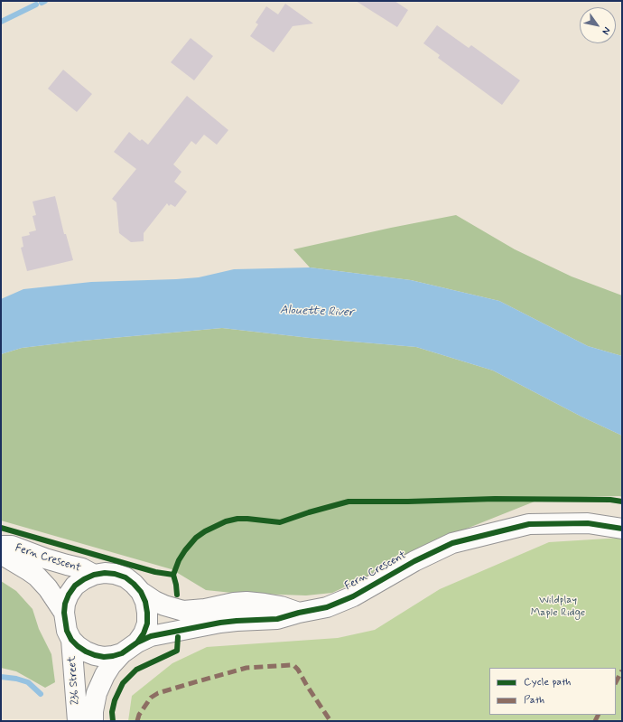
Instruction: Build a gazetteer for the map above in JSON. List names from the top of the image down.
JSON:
{
  "streets": {
    "street": ["Fern Crescent", "236 Street"]
  },
  "crossings": [
    ["Fern Crescent", "236 Street"]
  ],
  "water": ["Alouette River"],
  "parks": ["Wildplay Maple Ridge"],
  "legend": ["Cycle path", "Path"],
  "north": "bottom right"
}
